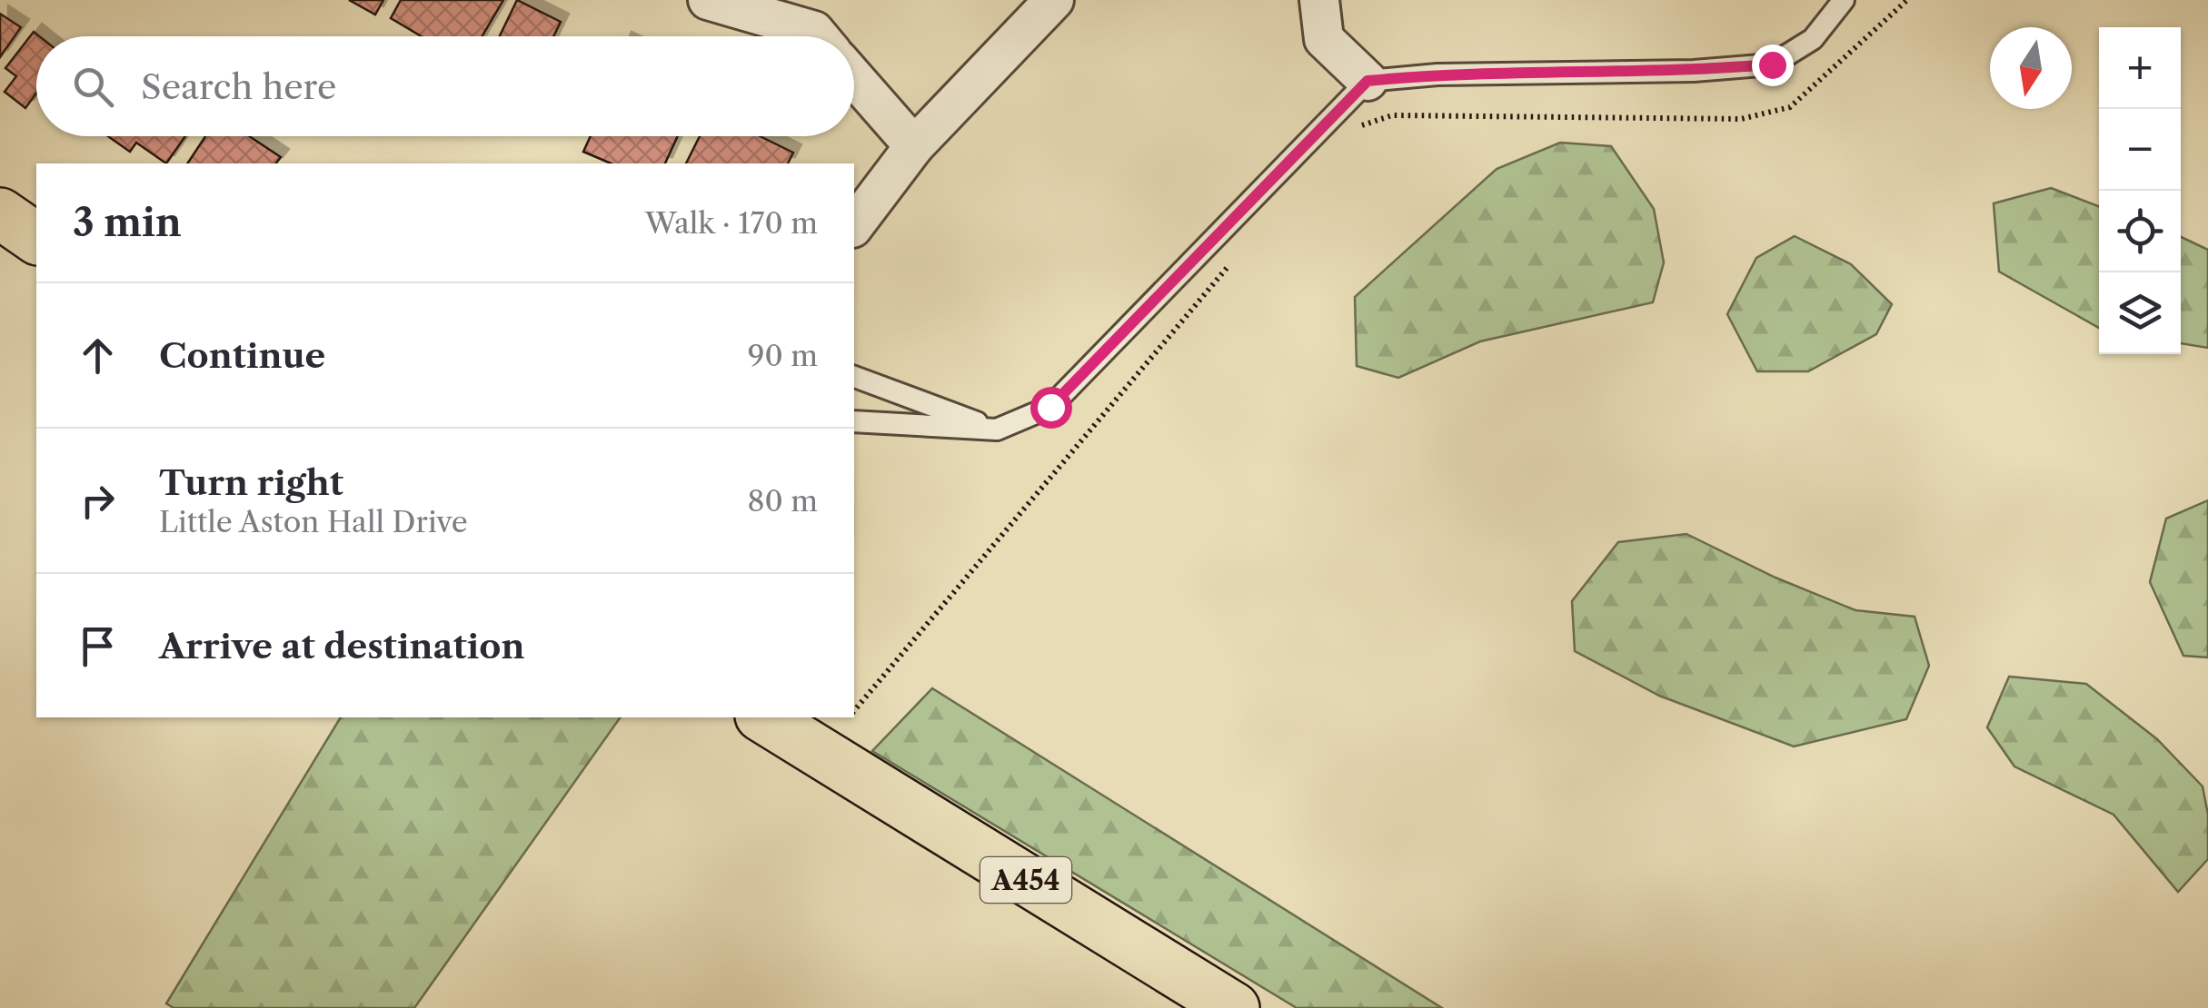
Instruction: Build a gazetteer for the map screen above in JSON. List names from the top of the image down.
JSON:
{
  "streets": {
    "main road": ["A454"]
  },
  "north": "bottom",
  "page": {
    "map_buttons": ["+", "−"],
    "search": "Search here",
    "heading": ["3 min", "Walk · 170 m"],
    "list": [
      ["Continue", "90 m"],
      ["Turn right", "Little Aston Hall Drive", "80 m"],
      "Arrive at destination"
    ]
  }
}
